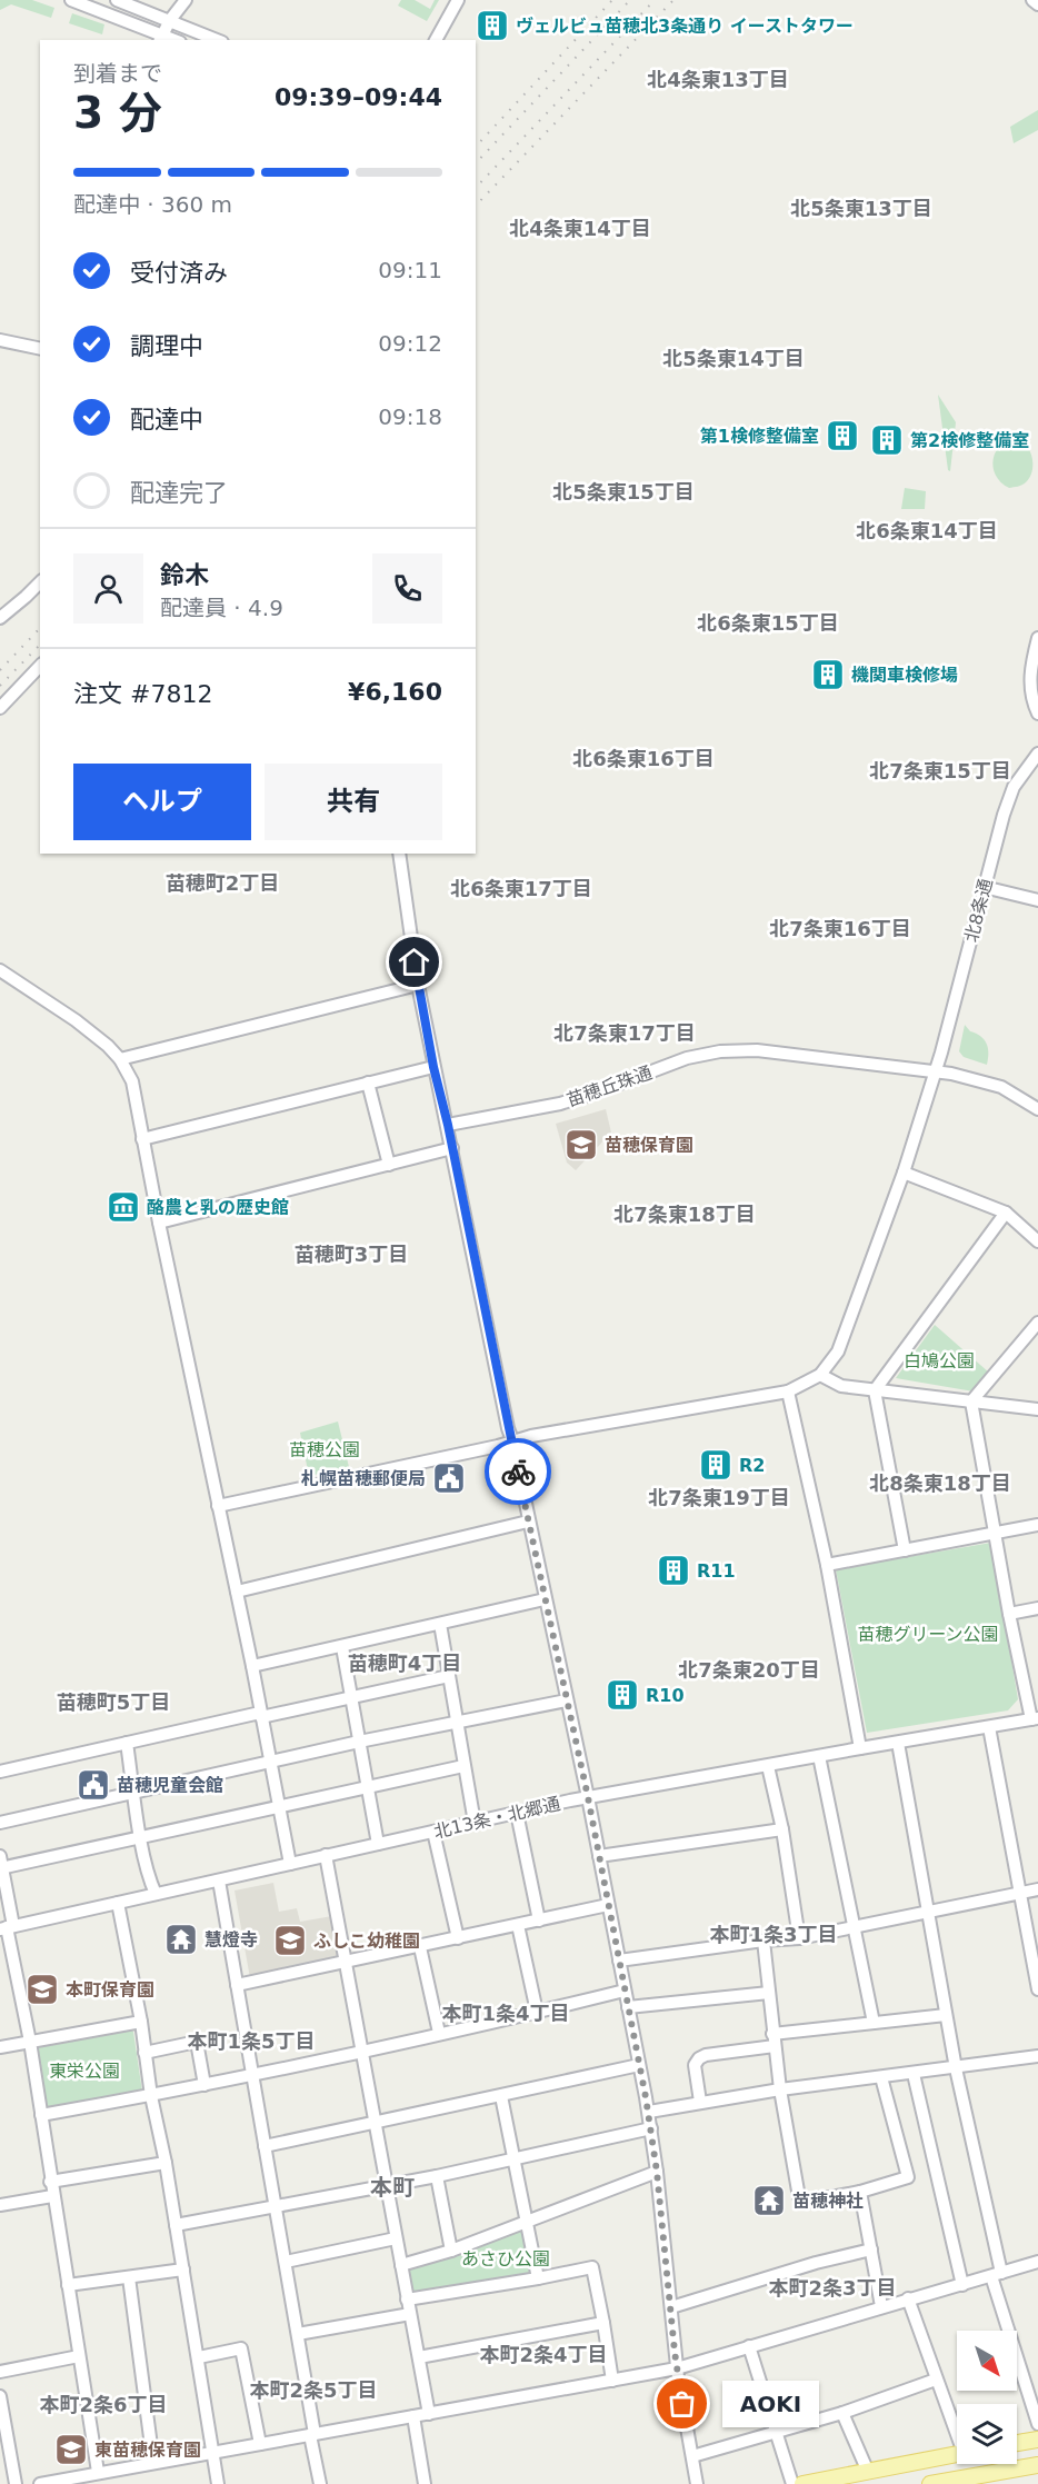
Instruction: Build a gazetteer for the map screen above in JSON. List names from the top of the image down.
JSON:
{
  "streets": {
    "street": ["北8条通", "苗穂丘珠通", "北13条・北郷通"]
  },
  "crossings": [
    ["北8条通", "苗穂丘珠通"]
  ],
  "districts": [
    "北4条東13丁目",
    "北5条東13丁目",
    "北4条東14丁目",
    "北5条東14丁目",
    "北5条東15丁目",
    "北6条東14丁目",
    "北6条東15丁目",
    "北6条東16丁目",
    "北7条東15丁目",
    "苗穂町2丁目",
    "北6条東17丁目",
    "北7条東16丁目",
    "北7条東17丁目",
    "北7条東18丁目",
    "苗穂町3丁目",
    "北8条東18丁目",
    "北7条東19丁目",
    "苗穂町4丁目",
    "北7条東20丁目",
    "苗穂町5丁目",
    "本町1条3丁目",
    "本町1条4丁目",
    "本町1条5丁目",
    "本町",
    "本町2条3丁目",
    "本町2条4丁目",
    "本町2条5丁目",
    "本町2条6丁目"
  ],
  "parks": [
    "白鳩公園",
    "苗穂公園",
    "苗穂グリーン公園",
    "東栄公園",
    "あさひ公園"
  ],
  "places": {
    "building": [
      "ヴェルビュ苗穂北3条通り イーストタワー",
      "第1検修整備室",
      "第2検修整備室",
      "機関車検修場",
      "R2",
      "R11",
      "R10"
    ],
    "school or university": [
      "苗穂保育園",
      "ふしこ幼稚園",
      "本町保育園",
      "東苗穂保育園"
    ],
    "museum": ["酪農と乳の歴史館"],
    "public building": ["札幌苗穂郵便局", "苗穂児童会館"],
    "temple": ["慧燈寺", "苗穂神社"],
    "other": ["AOKI"]
  },
  "north": "bottom right",
  "page": {
    "heading": ["3 分", "到着まで", "09:39–09:44"],
    "panel": [
      "鈴木",
      "配達員 · 4.9",
      "注文 #7812",
      "¥6,160"
    ],
    "bar": "配達中 · 360 m",
    "list": [
      ["受付済み", "09:11"],
      ["調理中", "09:12"],
      ["配達中", "09:18"],
      "配達完了"
    ],
    "buttons": ["ヘルプ", "共有"],
    "bubble": "AOKI"
  }
}
